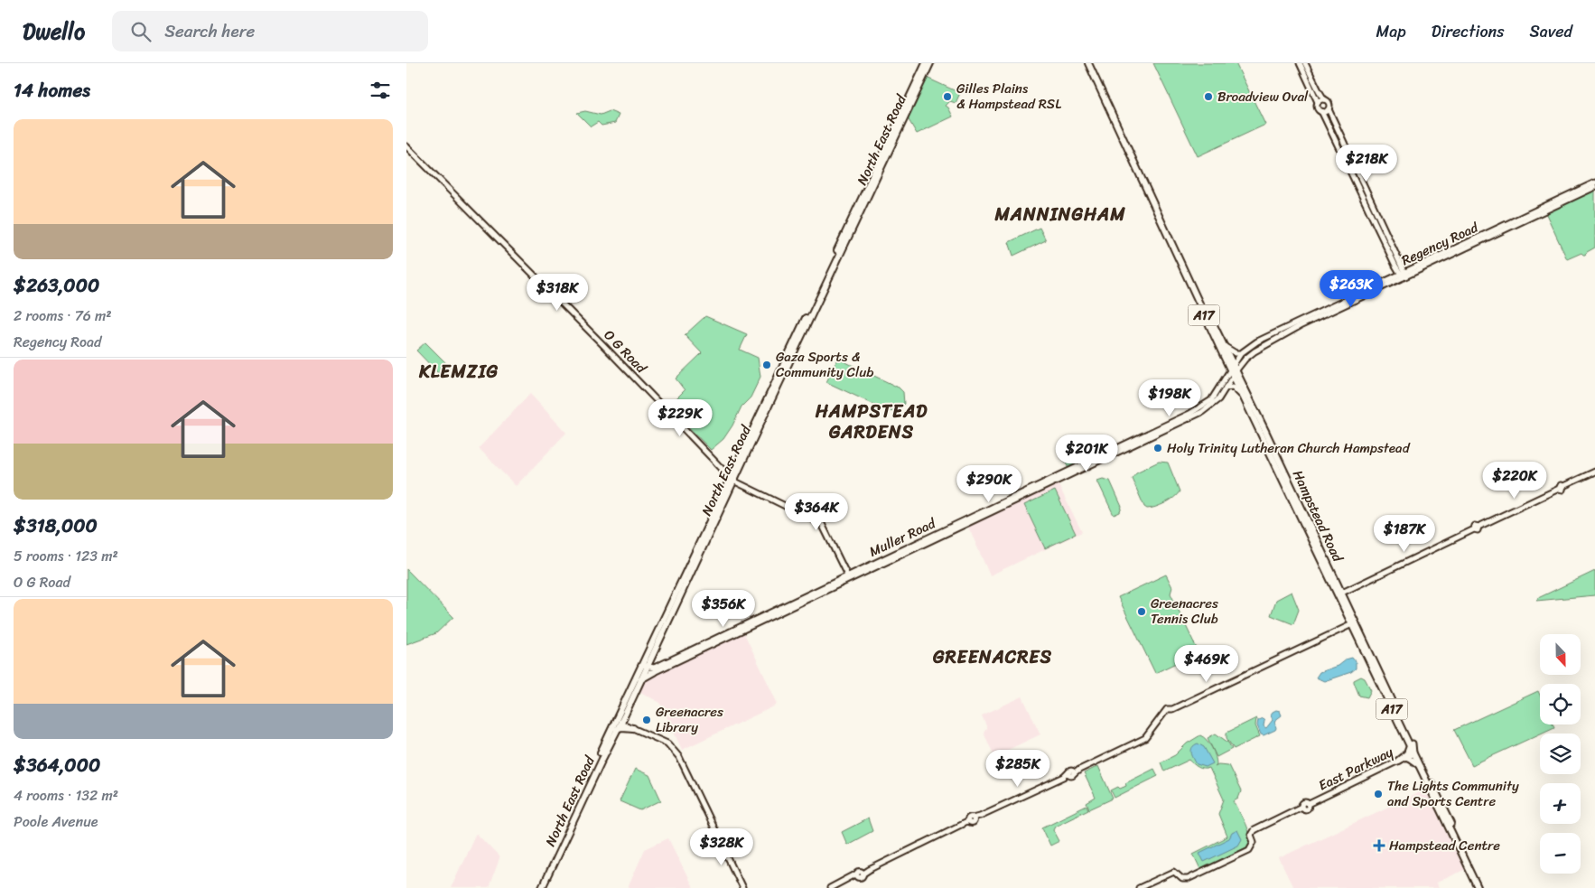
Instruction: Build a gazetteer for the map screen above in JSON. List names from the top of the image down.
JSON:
{
  "streets": {
    "highway": ["North East Road", "A17", "Hampstead Road"],
    "main road": [
      "Regency Road",
      "O G Road",
      "Muller Road",
      "East Parkway"
    ]
  },
  "crossings": [
    ["North East Road", "O G Road"],
    ["North East Road", "Muller Road"],
    ["Regency Road", "Hampstead Road"],
    ["Regency Road", "Muller Road"],
    ["Hampstead Road", "Muller Road"],
    ["Hampstead Road", "East Parkway"]
  ],
  "districts": [
    "MANNINGHAM",
    "KLEMZIG",
    "HAMPSTEAD GARDENS",
    "GREENACRES"
  ],
  "places": {
    "other": [
      "Gilles Plains & Hampstead RSL",
      "Broadview Oval",
      "Gaza Sports & Community Club",
      "Holy Trinity Lutheran Church Hampstead",
      "Greenacres Tennis Club",
      "Greenacres Library",
      "The Lights Community and Sports Centre"
    ],
    "health": ["Hampstead Centre"]
  },
  "north": "bottom",
  "page": {
    "header": "Dwello",
    "search": "Search here",
    "nav": ["Map", "Directions", "Saved"],
    "heading": "14 homes",
    "list": [
      {
        "name": "$263,000",
        "note": "2 rooms · 76 m² · Regency Road"
      },
      {
        "name": "$318,000",
        "note": "5 rooms · 123 m² · O G Road"
      },
      {
        "name": "$364,000",
        "note": "4 rooms · 132 m² · Poole Avenue"
      }
    ],
    "price": [
      "$218K",
      "$263K",
      "$318K",
      "$198K",
      "$229K",
      "$201K",
      "$220K",
      "$290K",
      "$364K",
      "$187K",
      "$356K",
      "$469K",
      "$285K",
      "$328K"
    ],
    "map_buttons": ["+", "−"]
  }
}
